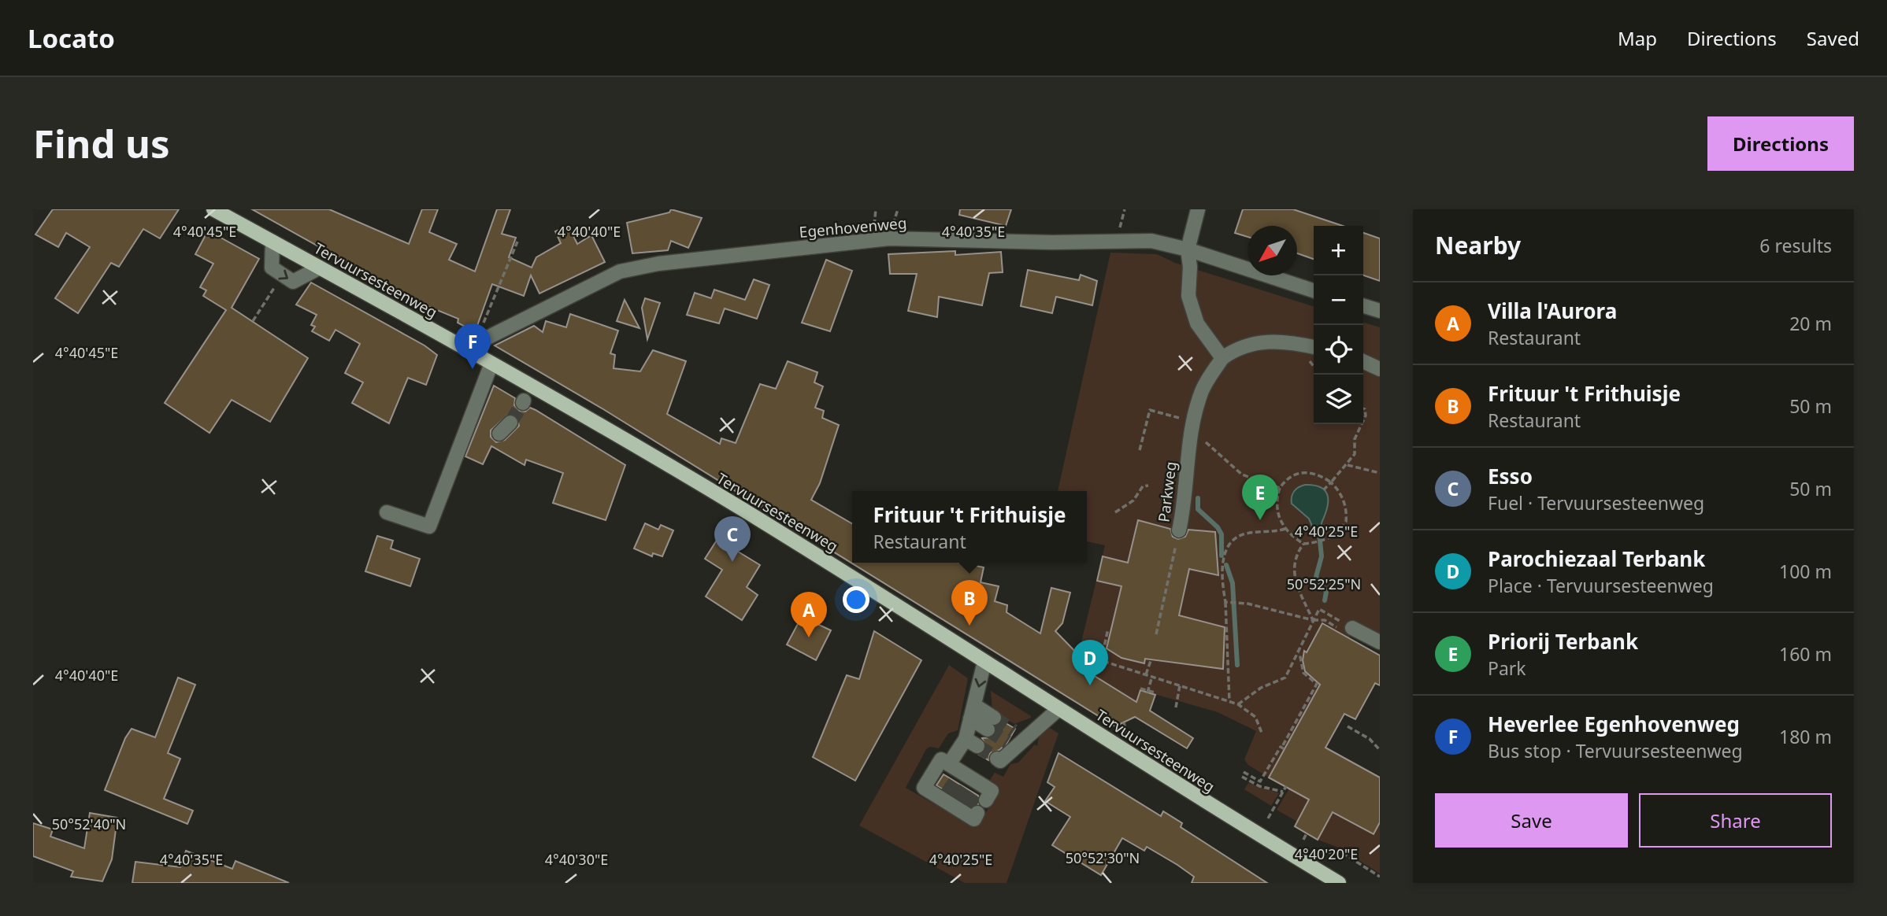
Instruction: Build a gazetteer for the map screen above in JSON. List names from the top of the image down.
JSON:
{
  "streets": {
    "main road": ["Tervuursesteenweg"],
    "street": ["Egenhovenweg", "Parkweg"]
  },
  "crossings": [
    ["Egenhovenweg", "Tervuursesteenweg"]
  ],
  "north": "bottom left",
  "page": {
    "header": "Locato",
    "nav": ["Map", "Directions", "Saved"],
    "buttons": [
      "Directions",
      ["Save", "Share"]
    ],
    "title": "Find us",
    "heading": ["Nearby", "6 results"],
    "map_buttons": ["+", "−"],
    "list": [
      {
        "mark": "A",
        "name": "Villa l'Aurora",
        "note": "Restaurant",
        "value": "20 m"
      },
      {
        "mark": "B",
        "name": "Frituur 't Frithuisje",
        "note": "Restaurant",
        "value": "50 m"
      },
      {
        "mark": "C",
        "name": "Esso",
        "note": "Fuel · Tervuursesteenweg",
        "value": "50 m"
      },
      {
        "mark": "D",
        "name": "Parochiezaal Terbank",
        "note": "Place · Tervuursesteenweg",
        "value": "100 m"
      },
      {
        "mark": "E",
        "name": "Priorij Terbank",
        "note": "Park",
        "value": "160 m"
      },
      {
        "mark": "F",
        "name": "Heverlee Egenhovenweg",
        "note": "Bus stop · Tervuursesteenweg",
        "value": "180 m"
      }
    ],
    "pins": [
      "F",
      "E",
      "C",
      "B",
      "A",
      "D"
    ],
    "popup": ["Frituur 't Frithuisje", "Restaurant"]
  },
  "coordinates": [
    "4°40'45\"E",
    "4°40'40\"E",
    "4°40'35\"E",
    "4°40'25\"E",
    "50°52'25\"N",
    "50°52'40\"N",
    "4°40'20\"E",
    "50°52'30\"N",
    "4°40'30\"E"
  ]
}
